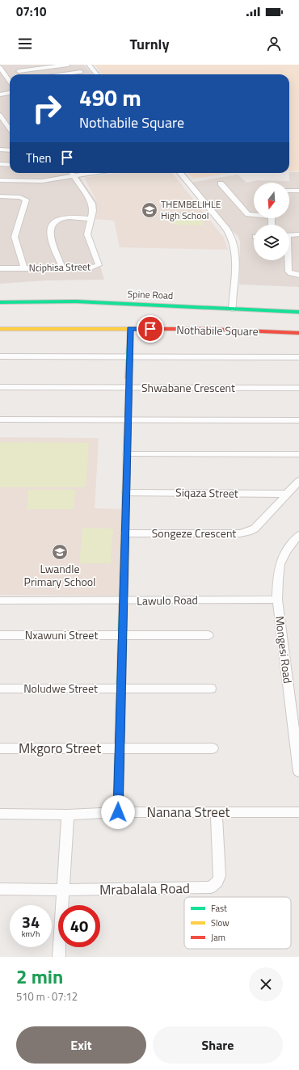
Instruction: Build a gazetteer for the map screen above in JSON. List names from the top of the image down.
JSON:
{
  "streets": {
    "street": [
      "Nciphisa Street",
      "Spine Road",
      "Nothabile Square",
      "Shwabane Crescent",
      "Siqaza Street",
      "Songeze Crescent",
      "Lawulo Road",
      "Nxawuni Street",
      "Mongesi Road",
      "Noludwe Street",
      "Mkgoro Street",
      "Nanana Street",
      "Mrabalala Road"
    ]
  },
  "crossings": [
    ["Siqaza Street", "Songeze Crescent"],
    ["Lawulo Road", "Mongesi Road"],
    ["Nanana Street", "Mrabalala Road"]
  ],
  "places": {
    "school or university": ["THEMBELIHLE High School", "Lwandle Primary School"]
  },
  "legend": ["Fast", "Slow", "Jam"],
  "north": "bottom",
  "page": {
    "status": "07:10",
    "header": "Turnly",
    "turn": ["490 m", "Nothabile Square"],
    "then": "Then",
    "speed": "34 km/h",
    "limit": "40",
    "heading": ["2 min", "510 m · 07:12"],
    "buttons": ["Exit", "Share"]
  }
}
